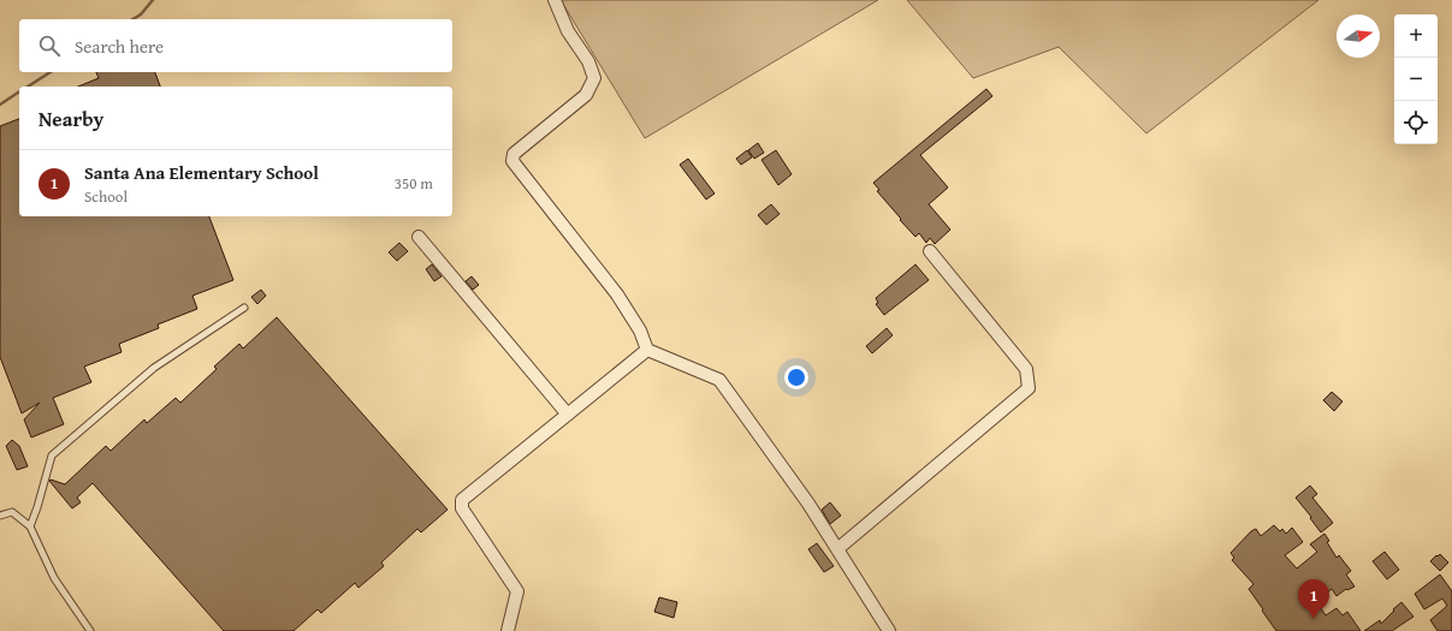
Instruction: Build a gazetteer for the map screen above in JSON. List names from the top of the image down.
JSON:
{
  "north": "right",
  "page": {
    "map_buttons": ["+", "−"],
    "search": "Search here",
    "heading": "Nearby",
    "list": [
      {
        "mark": "1",
        "name": "Santa Ana Elementary School",
        "note": "School",
        "value": "350 m"
      }
    ],
    "pins": "1"
  }
}
